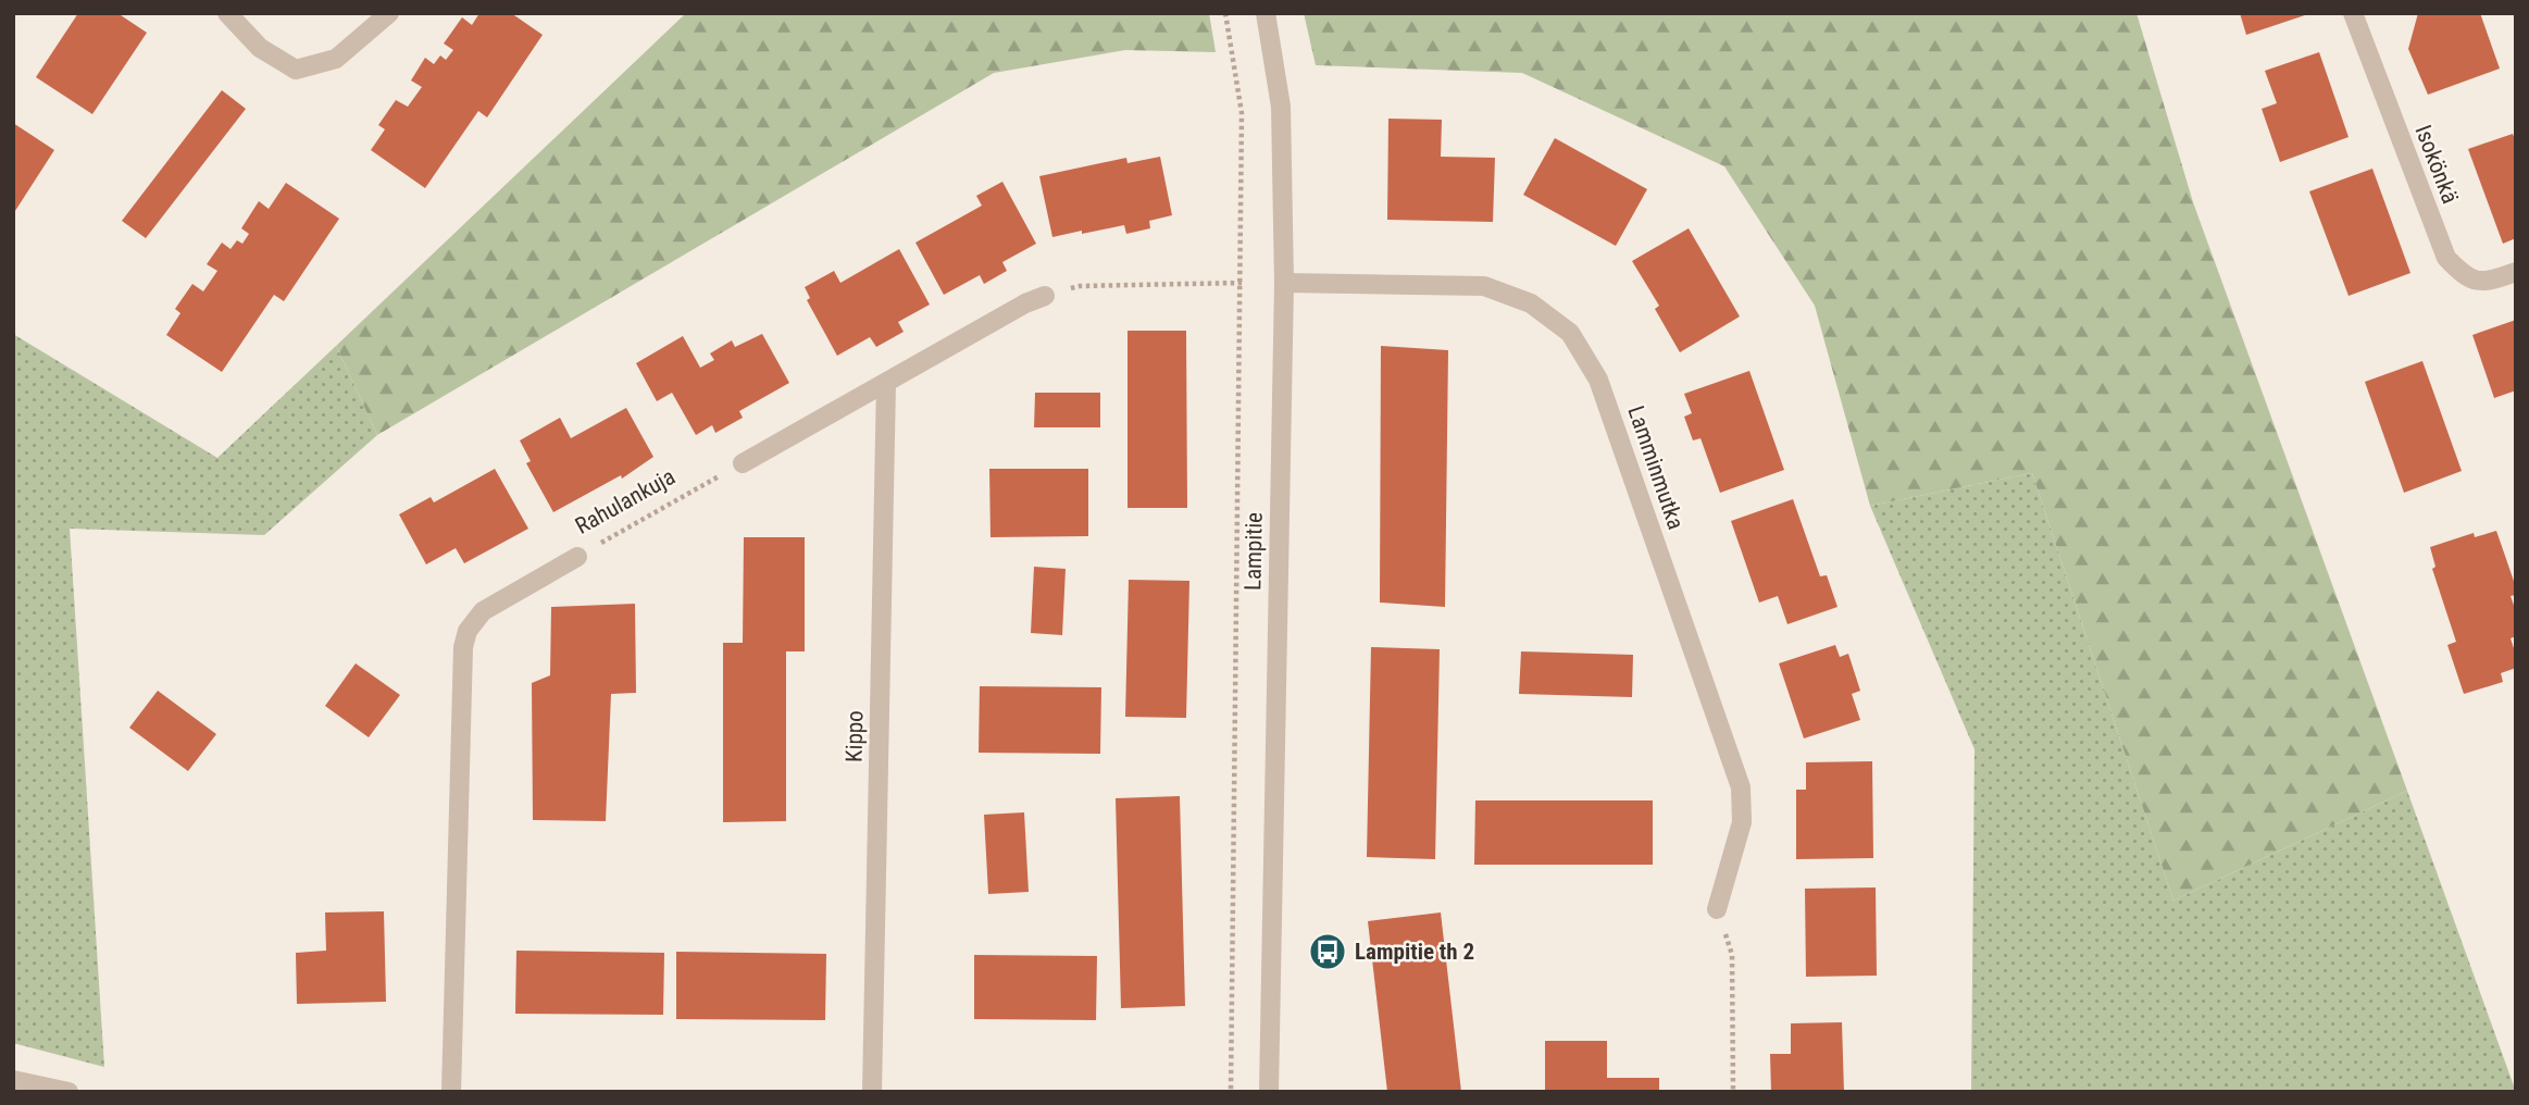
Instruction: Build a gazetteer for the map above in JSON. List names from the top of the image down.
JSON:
{
  "streets": {
    "street": [
      "Isokönkä",
      "Lamminmutka",
      "Rahulankuja",
      "Lampitie",
      "Kippo"
    ]
  },
  "crossings": [
    ["Lamminmutka", "Lampitie"]
  ],
  "places": {
    "bus stop": ["Lampitie th 2"]
  }
}
